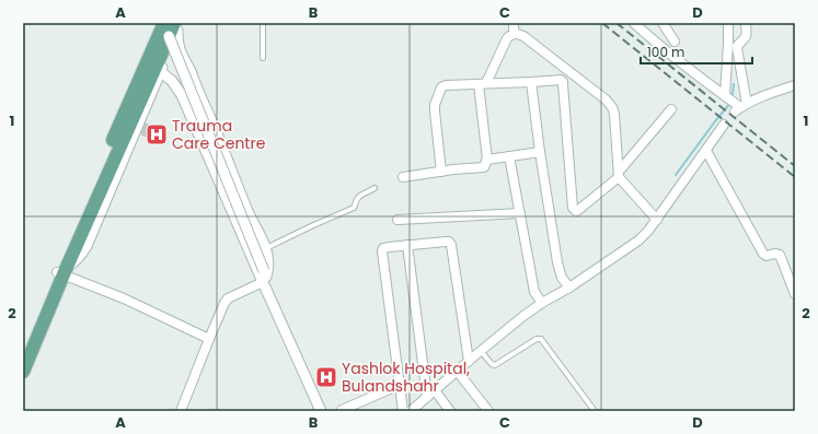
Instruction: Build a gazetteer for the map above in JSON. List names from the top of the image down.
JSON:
{
  "places": {
    "hospital": ["Trauma Care Centre", "Yashlok Hospital, Bulandshahr"]
  },
  "scale_bar": "100 m",
  "grid": {
    "columns": [
      "A",
      "B",
      "C",
      "D"
    ],
    "rows": ["1", "2"]
  }
}
